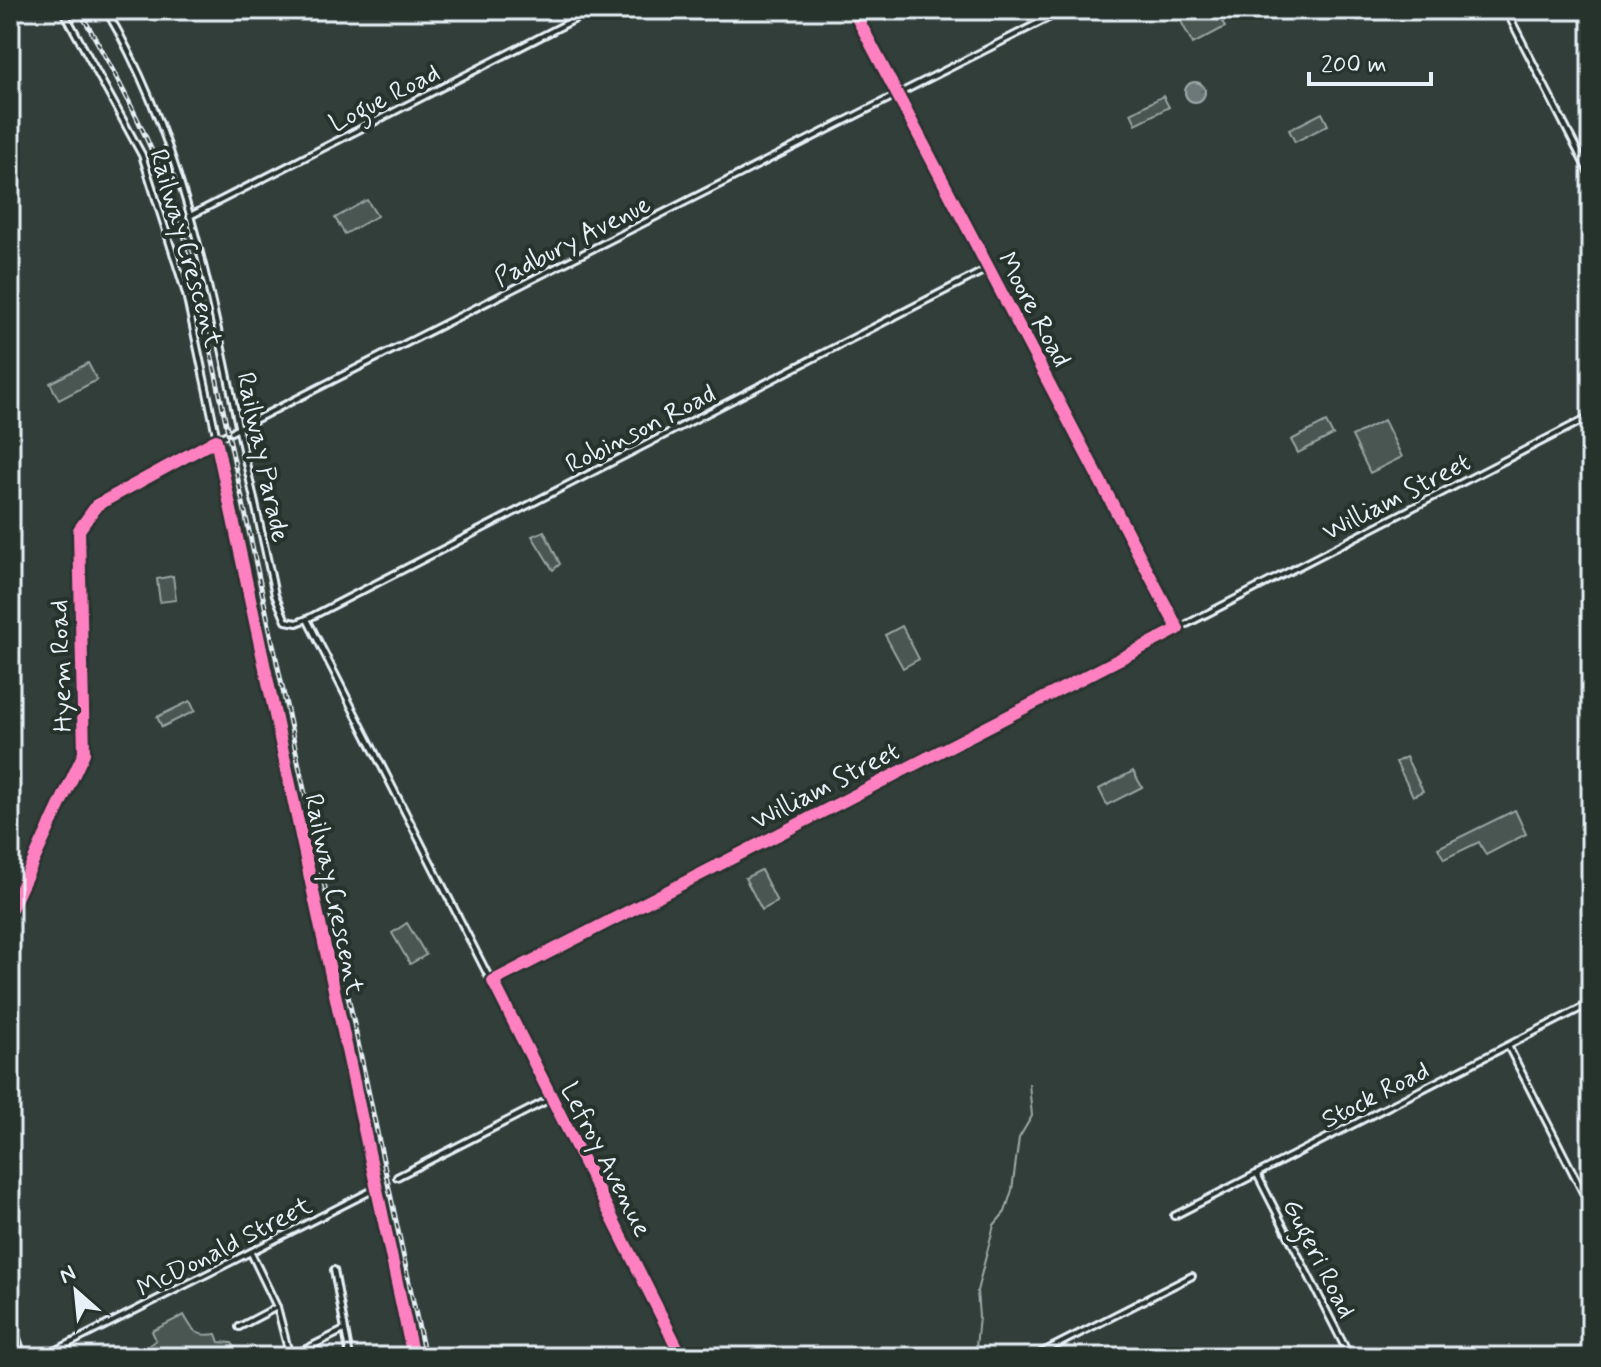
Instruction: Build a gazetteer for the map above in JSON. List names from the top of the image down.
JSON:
{
  "streets": {
    "street": [
      "Logue Road",
      "Padbury Avenue",
      "Railway Crescent",
      "Moore Road",
      "Robinson Road",
      "Railway Parade",
      "William Street",
      "Hyem Road",
      "Stock Road",
      "Lefroy Avenue",
      "McDonald Street",
      "Gugeri Road"
    ]
  },
  "crossings": [
    ["Logue Road", "Railway Parade"],
    ["Padbury Avenue", "Railway Crescent"],
    ["Padbury Avenue", "Moore Road"],
    ["Padbury Avenue", "Railway Parade"],
    ["Padbury Avenue", "Hyem Road"],
    ["Railway Crescent", "McDonald Street"],
    ["Moore Road", "Robinson Road"],
    ["Moore Road", "William Street"],
    ["Robinson Road", "Railway Parade"],
    ["Robinson Road", "Lefroy Avenue"],
    ["Railway Parade", "Lefroy Avenue"],
    ["William Street", "Lefroy Avenue"],
    ["Stock Road", "Gugeri Road"]
  ],
  "scale_bar": "200 m",
  "north": "top left"
}
